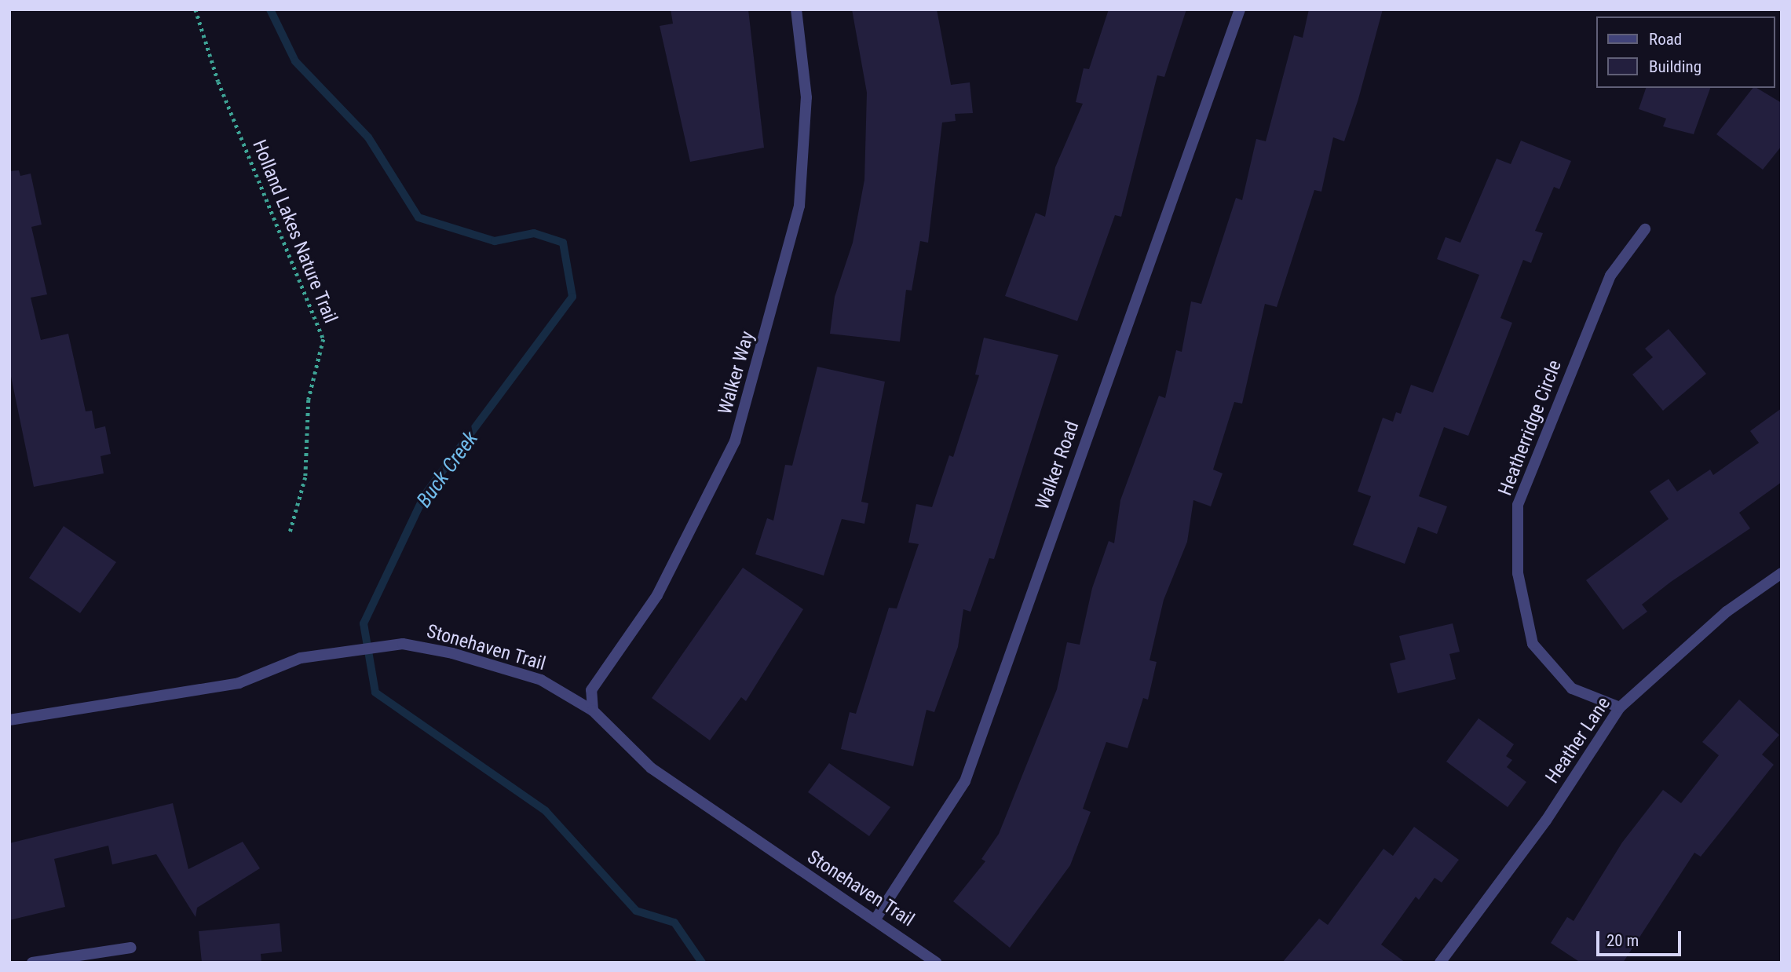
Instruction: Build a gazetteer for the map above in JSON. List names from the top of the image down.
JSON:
{
  "streets": {
    "street": [
      "Walker Way",
      "Heatherridge Circle",
      "Walker Road",
      "Stonehaven Trail",
      "Heather Lane"
    ],
    "path": ["Holland Lakes Nature Trail"]
  },
  "crossings": [
    ["Walker Way", "Stonehaven Trail"],
    ["Heatherridge Circle", "Heather Lane"],
    ["Walker Road", "Stonehaven Trail"]
  ],
  "water": ["Buck Creek"],
  "legend": ["Road", "Building"],
  "scale_bar": "20 m"
}
